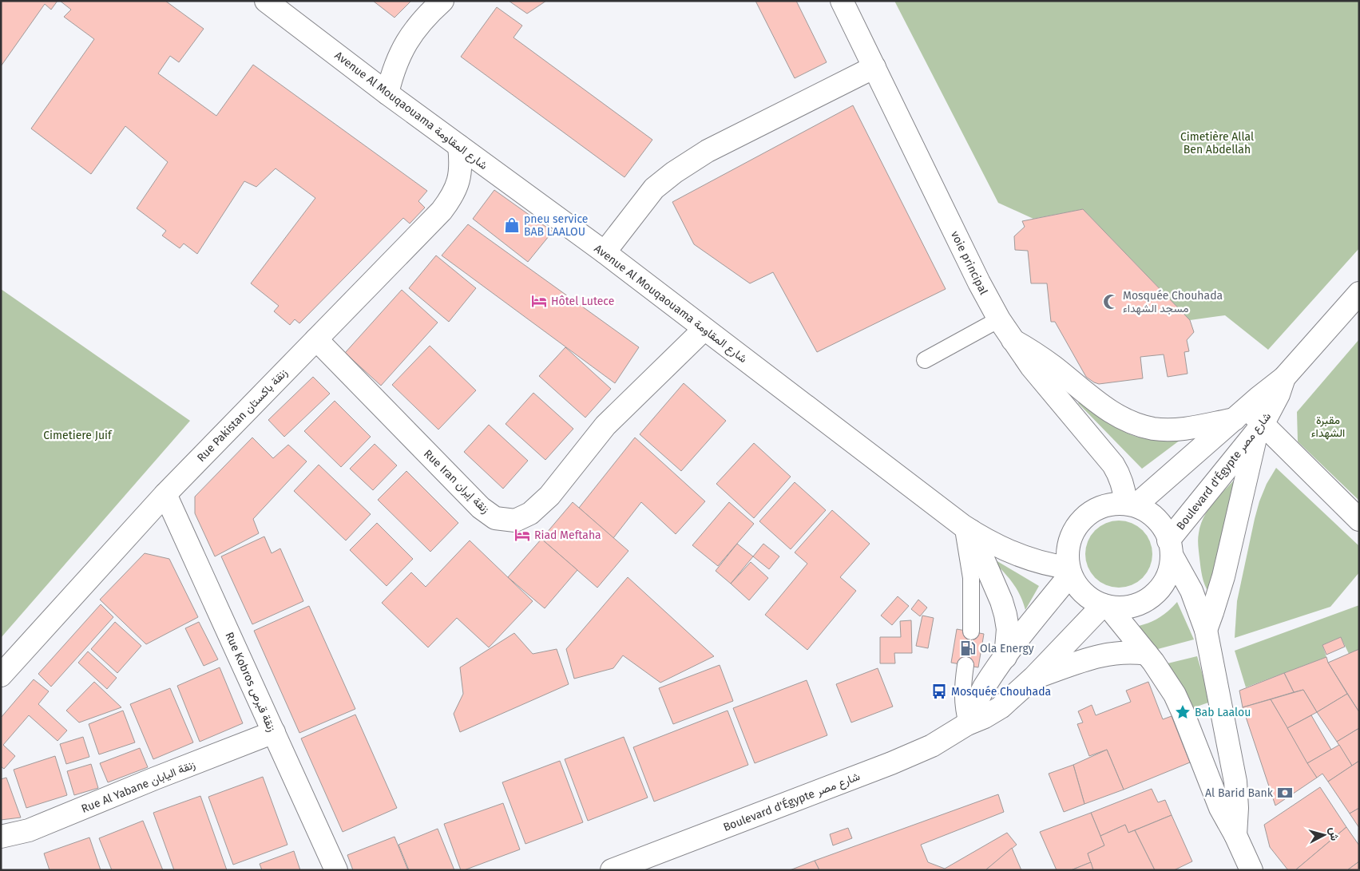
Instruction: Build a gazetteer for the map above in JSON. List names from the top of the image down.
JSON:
{
  "streets": {
    "street": [
      "Avenue Al Mouqaouama شارع المقاومة",
      "voie principal",
      "Rue Pakistan زنقة باكستان",
      "Boulevard d'Égypte شارع مصر",
      "Rue Iran زنقة إيران",
      "Rue Kobros زنقة قبرص",
      "Rue Al Yabane زنقة اليابان"
    ]
  },
  "crossings": [
    ["Avenue Al Mouqaouama شارع المقاومة", "voie principal"],
    ["Avenue Al Mouqaouama شارع المقاومة", "Rue Pakistan زنقة باكستان"],
    ["Avenue Al Mouqaouama شارع المقاومة", "Boulevard d'Égypte شارع مصر"],
    ["Avenue Al Mouqaouama شارع المقاومة", "Rue Iran زنقة إيران"],
    ["voie principal", "Boulevard d'Égypte شارع مصر"],
    ["Rue Pakistan زنقة باكستان", "Rue Iran زنقة إيران"],
    ["Rue Pakistan زنقة باكستان", "Rue Kobros زنقة قبرص"],
    ["Rue Kobros زنقة قبرص", "Rue Al Yabane زنقة اليابان"]
  ],
  "parks": ["Cimetière Allal Ben Abdellah", "مقبرة الشهداء", "Cimetiere Juif"],
  "places": {
    "shop": ["pneu service BAB LAALOU"],
    "hotel": ["Hôtel Lutece", "Riad Meftaha"],
    "mosque": ["Mosquée Chouhada مسجد الشهداء"],
    "fuel station": ["Ola Energy"],
    "bus stop": ["Mosquée Chouhada"],
    "place": ["Bab Laalou"],
    "bank": ["Al Barid Bank"]
  },
  "north": "right"
}
